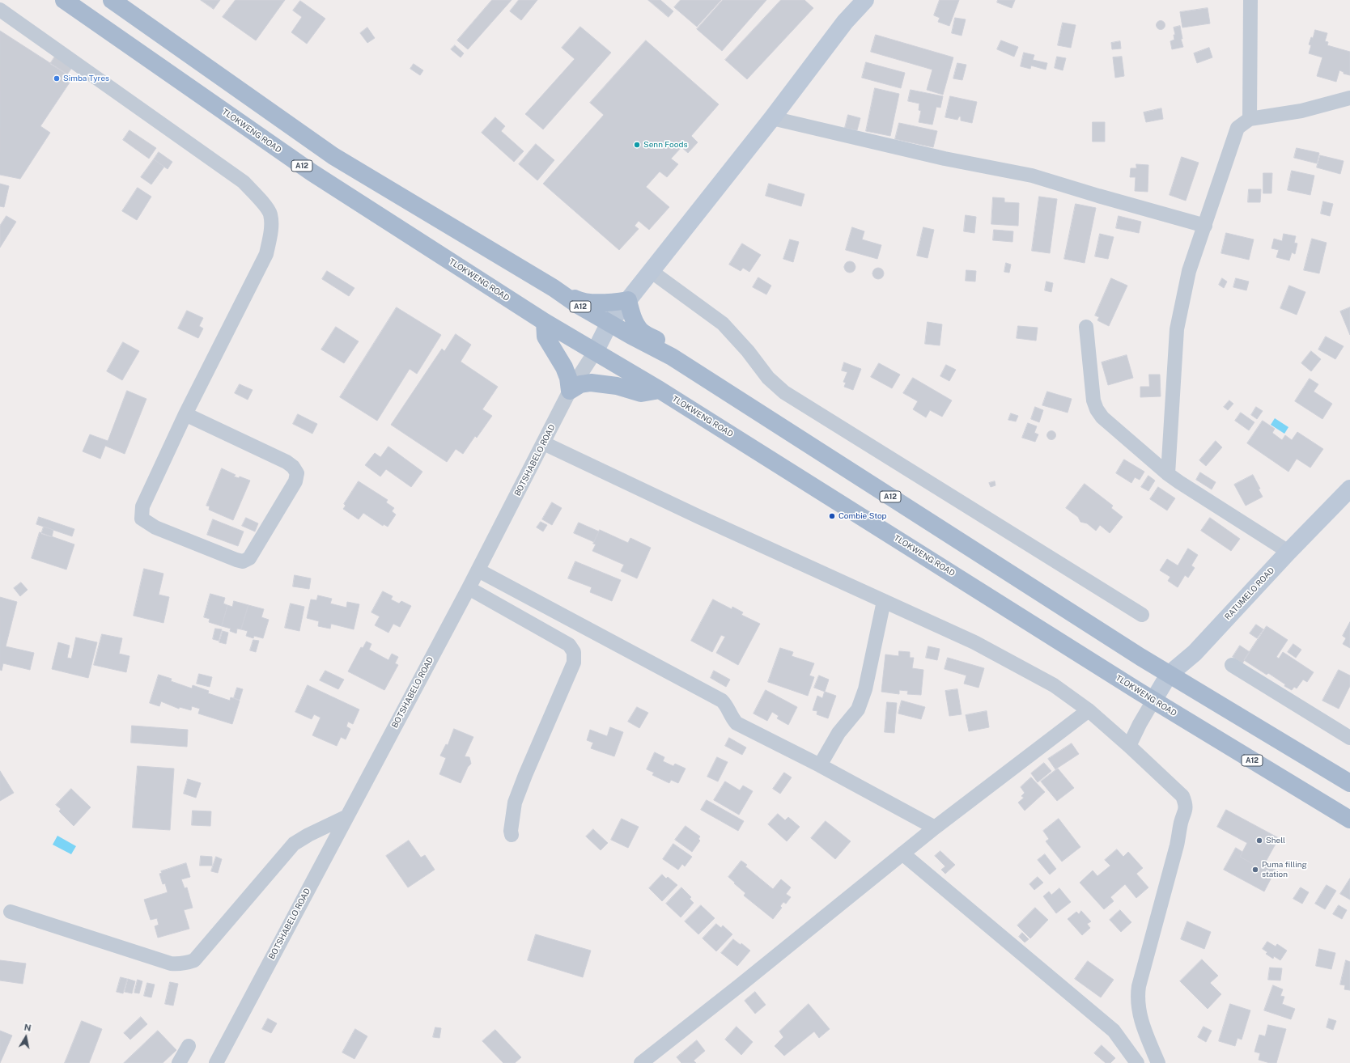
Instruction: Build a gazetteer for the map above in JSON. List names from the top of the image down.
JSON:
{
  "streets": {
    "main road": ["TLOKWENG ROAD", "A12"],
    "street": ["BOTSHABELO ROAD", "RATUMELO ROAD"]
  },
  "crossings": [
    ["TLOKWENG ROAD", "BOTSHABELO ROAD"],
    ["TLOKWENG ROAD", "RATUMELO ROAD"],
    ["A12", "BOTSHABELO ROAD"],
    ["A12", "RATUMELO ROAD"]
  ],
  "places": [
    "Simba Tyres",
    "Senn Foods",
    "Combie Stop",
    "Shell",
    "Puma filling station"
  ],
  "north": "top"
}
